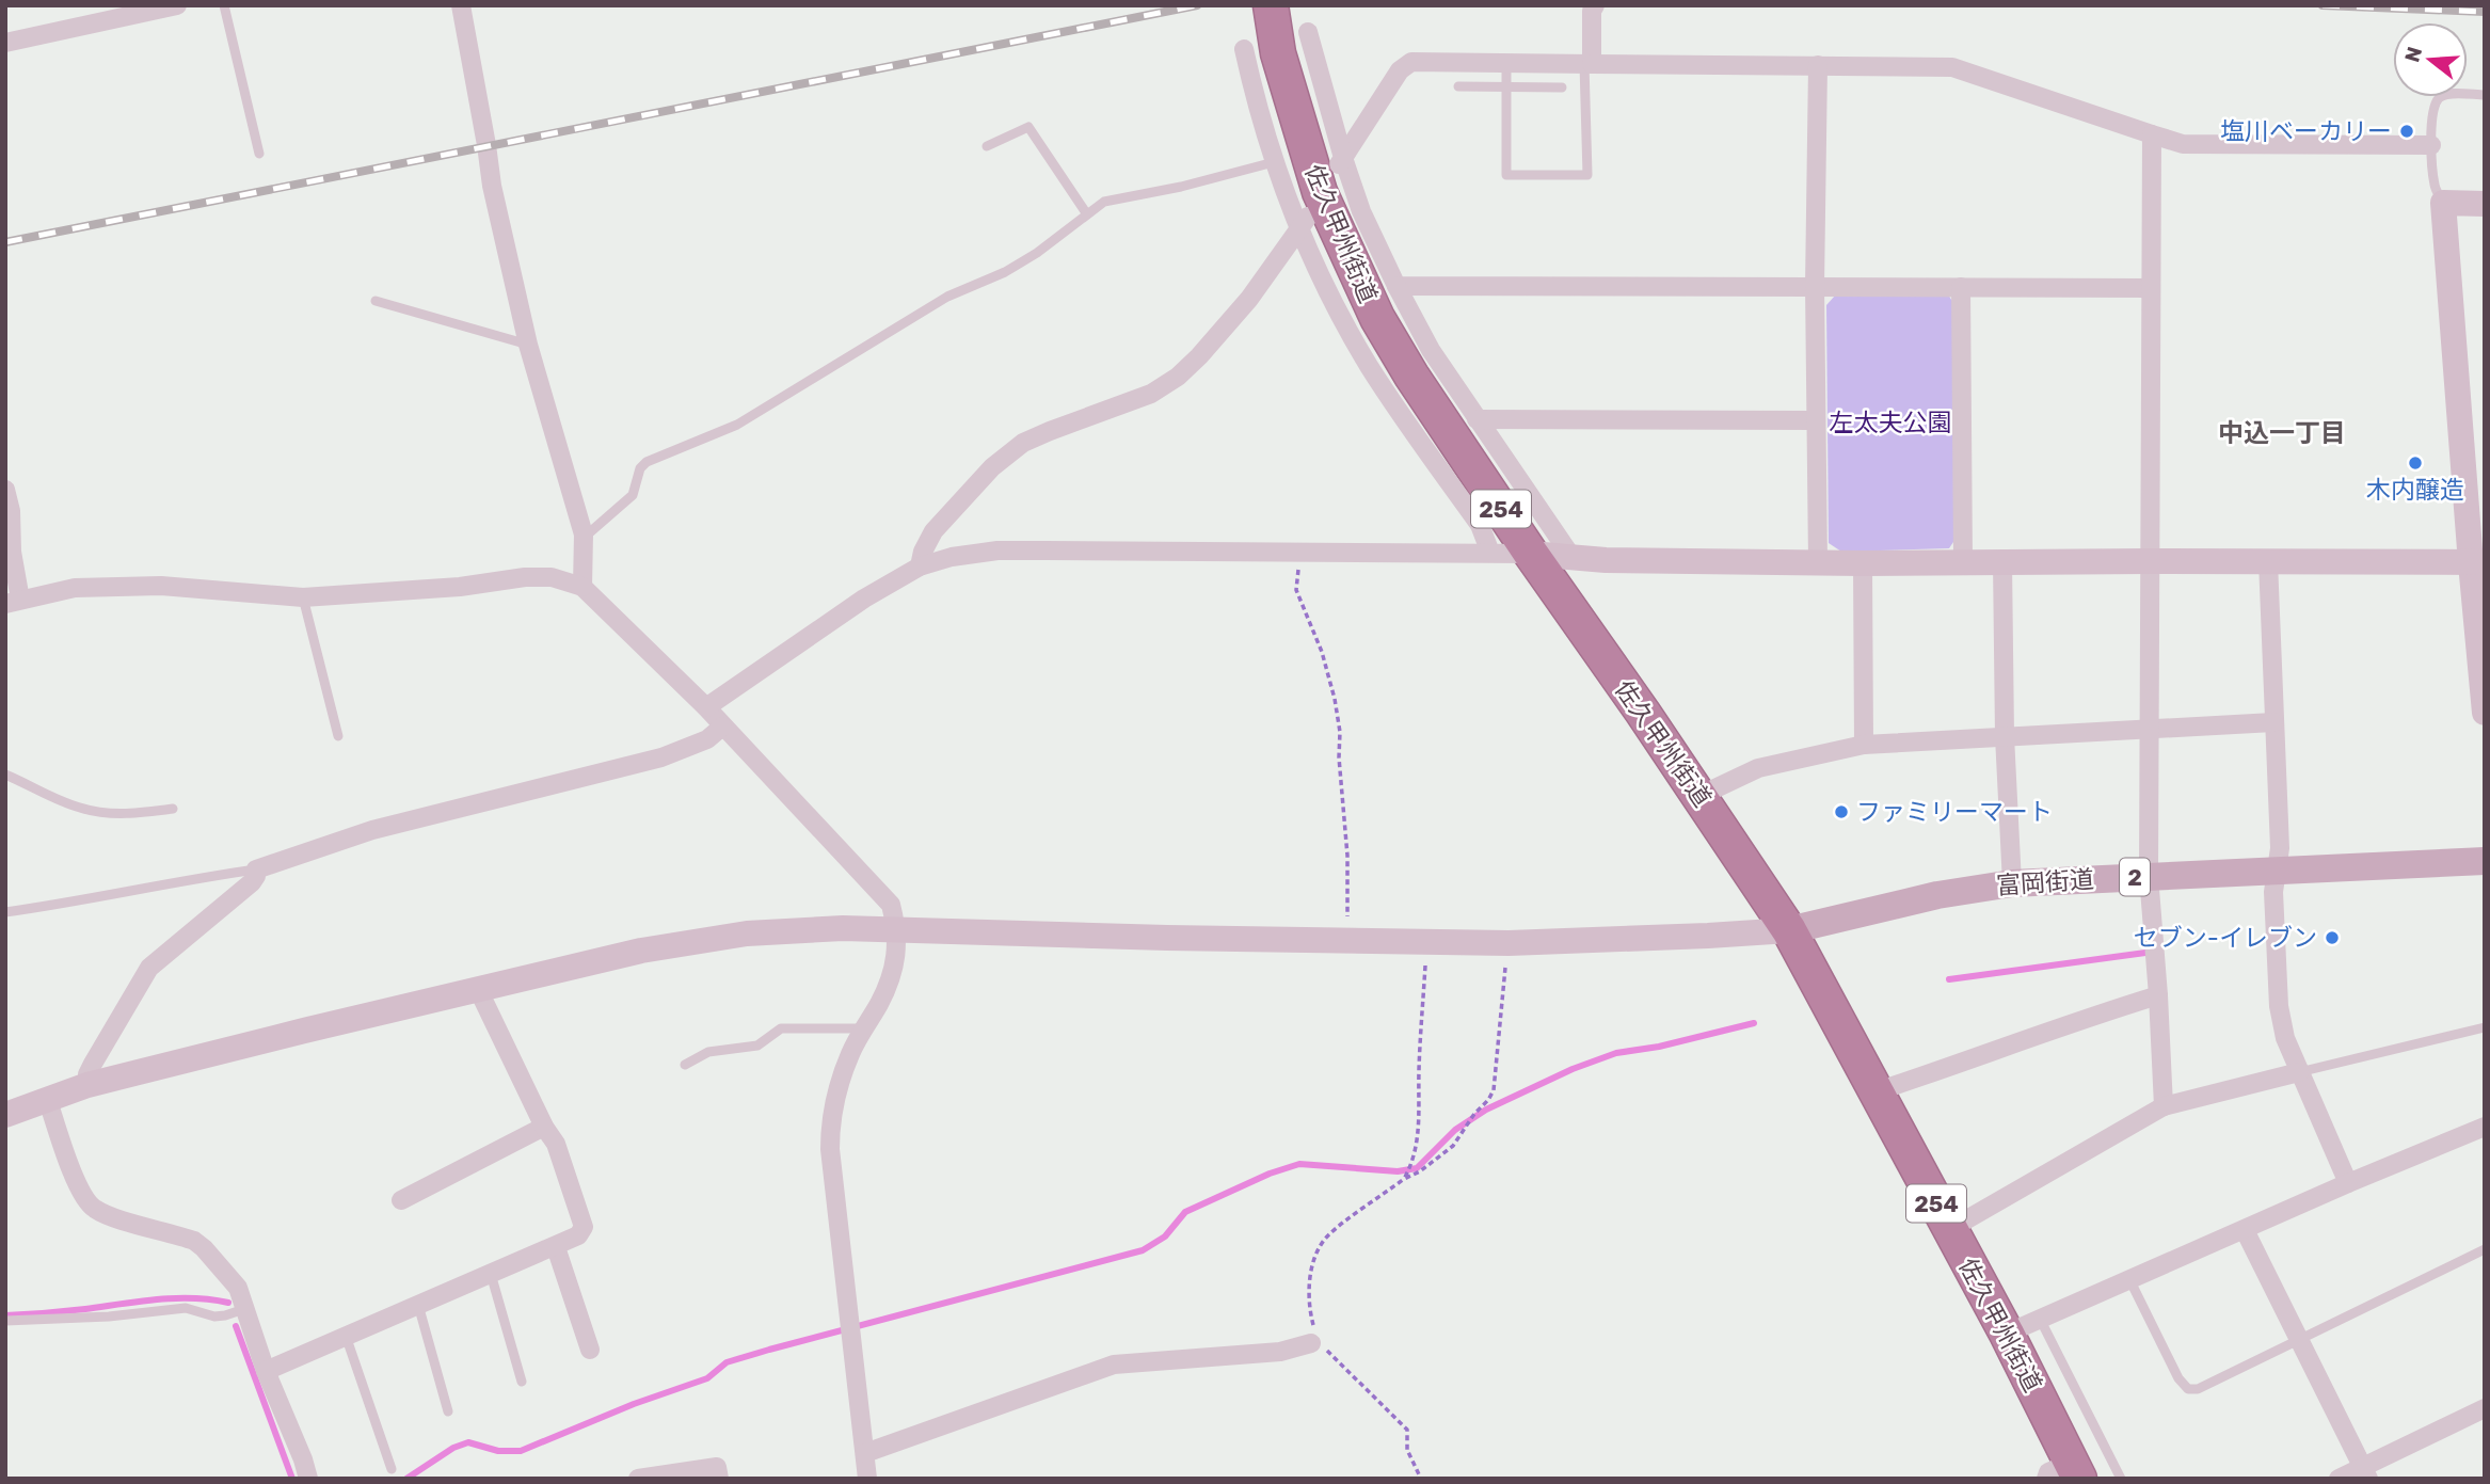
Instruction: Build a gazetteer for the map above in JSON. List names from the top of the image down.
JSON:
{
  "streets": {
    "highway": ["佐久甲州街道", "254"],
    "main road": ["2", "富岡街道"]
  },
  "crossings": [
    ["佐久甲州街道", "富岡街道"]
  ],
  "districts": ["中込一丁目"],
  "parks": ["左太夫公園"],
  "places": [
    "塩川ベーカリー",
    "木内醸造",
    "ファミリーマート",
    "セブン-イレブン"
  ],
  "north": "left"
}
